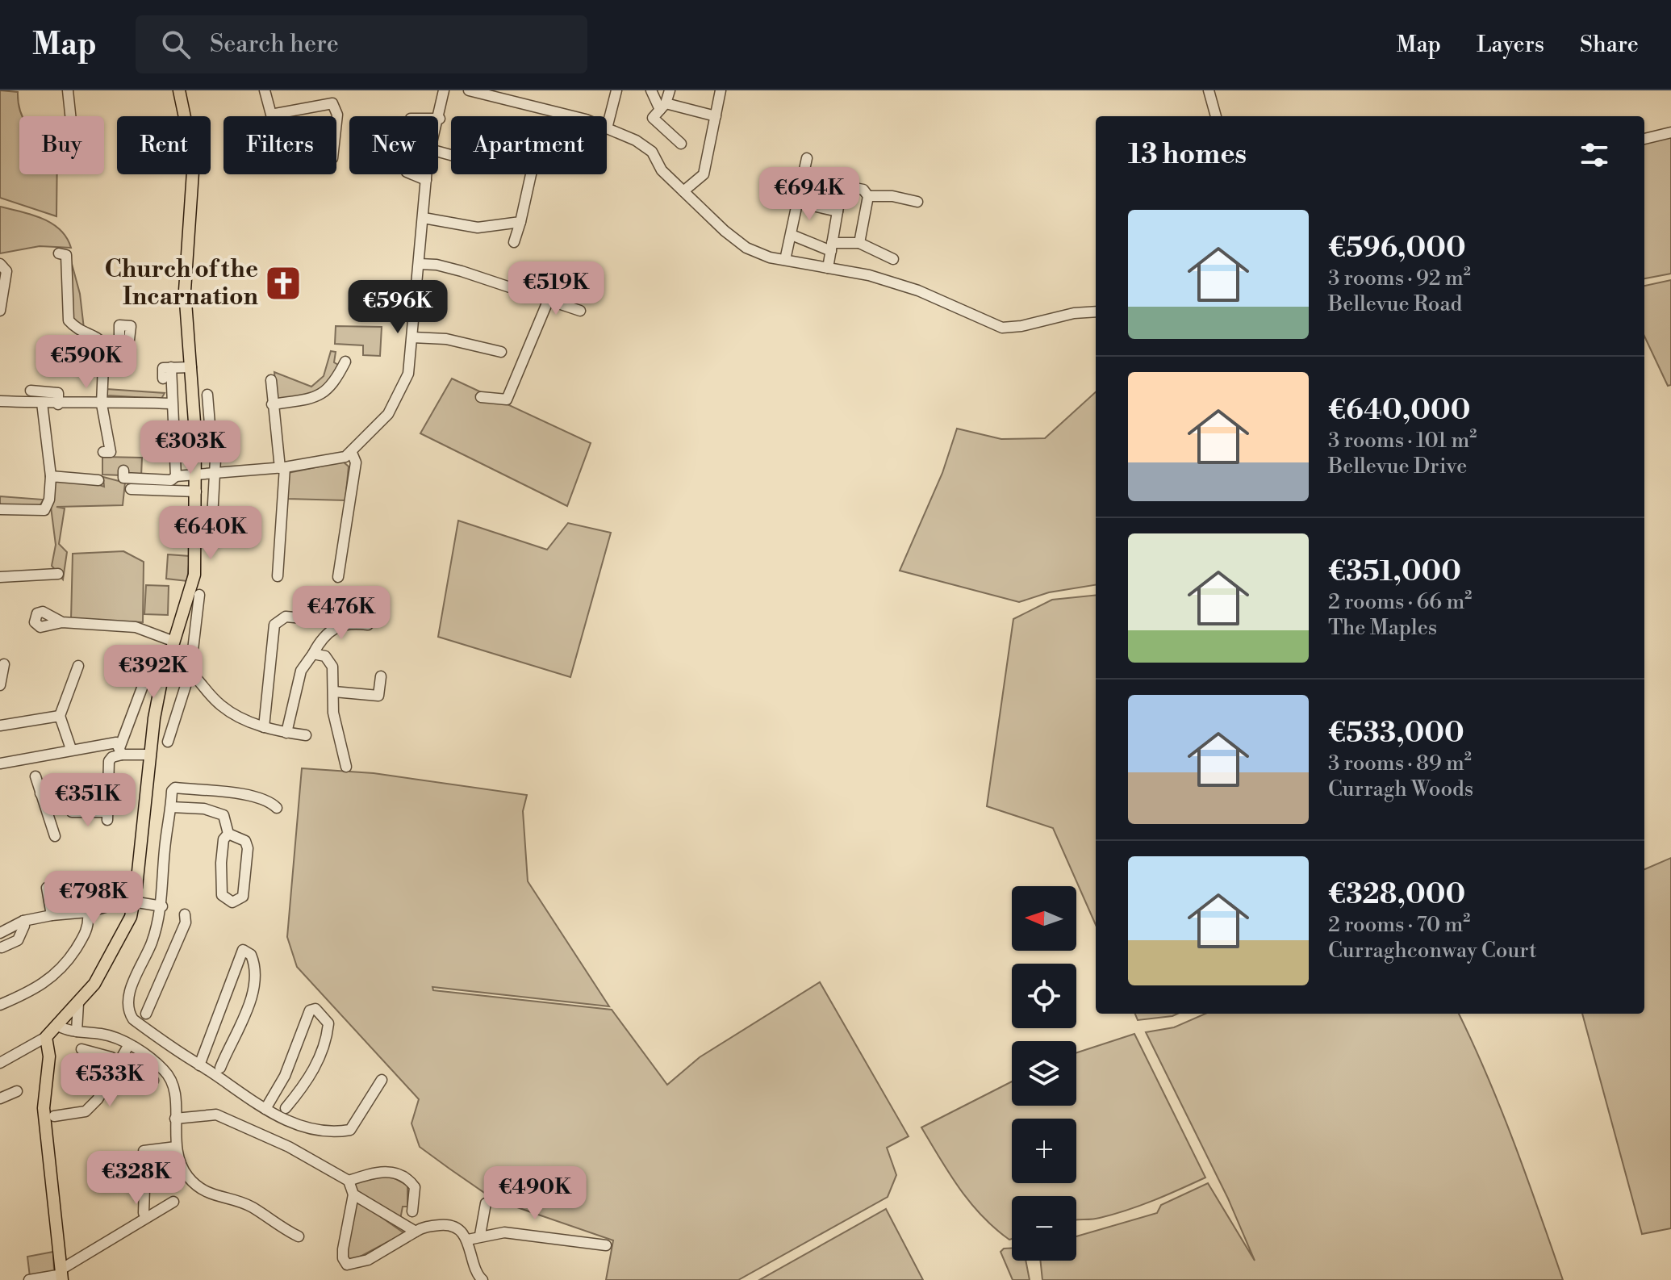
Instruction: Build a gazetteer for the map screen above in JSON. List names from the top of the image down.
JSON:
{
  "places": {
    "church": ["Church of the Incarnation"]
  },
  "north": "left",
  "page": {
    "header": "Map",
    "search": "Search here",
    "nav": ["Map", "Layers", "Share"],
    "chip": [
      "Buy",
      "Rent",
      "Filters",
      "New",
      "Apartment"
    ],
    "heading": "13 homes",
    "price": [
      "€694K",
      "€519K",
      "€596K",
      "€590K",
      "€303K",
      "€640K",
      "€476K",
      "€392K",
      "€351K",
      "€798K",
      "€533K",
      "€328K",
      "€490K"
    ],
    "list": [
      {
        "name": "€596,000",
        "note": "3 rooms · 92 m² · Bellevue Road"
      },
      {
        "name": "€640,000",
        "note": "3 rooms · 101 m² · Bellevue Drive"
      },
      {
        "name": "€351,000",
        "note": "2 rooms · 66 m² · The Maples"
      },
      {
        "name": "€533,000",
        "note": "3 rooms · 89 m² · Curragh Woods"
      },
      {
        "name": "€328,000",
        "note": "2 rooms · 70 m² · Curraghconway Court"
      }
    ],
    "map_buttons": ["+", "−"]
  }
}
